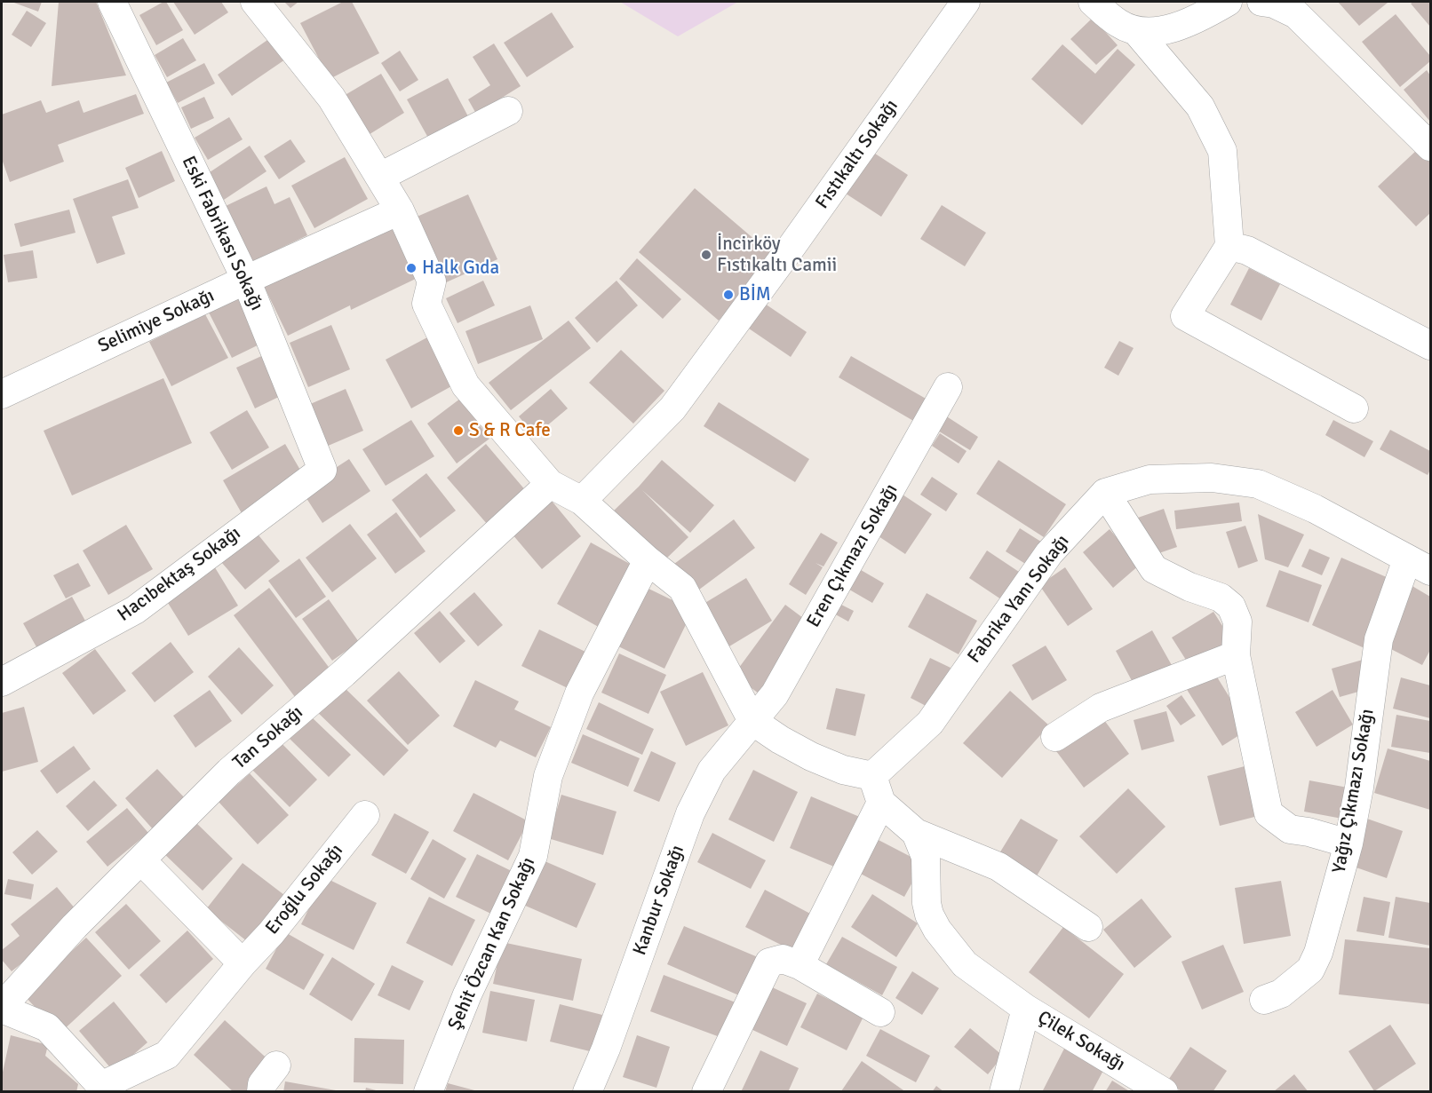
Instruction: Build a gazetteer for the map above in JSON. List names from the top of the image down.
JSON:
{
  "streets": {
    "street": [
      "Fıstıkaltı Sokağı",
      "Eski Fabrikası Sokağı",
      "Selimiye Sokağı",
      "Eren Çıkmazı Sokağı",
      "Hacıbektaş Sokağı",
      "Fabrika Yanı Sokağı",
      "Tan Sokağı",
      "Yağız Çıkmazı Sokağı",
      "Eroğlu Sokağı",
      "Kanbur Sokağı",
      "Şehit Özcan Kan Sokağı",
      "Çilek Sokağı"
    ]
  },
  "crossings": [
    ["Eski Fabrikası Sokağı", "Selimiye Sokağı"],
    ["Eski Fabrikası Sokağı", "Hacıbektaş Sokağı"],
    ["Eren Çıkmazı Sokağı", "Kanbur Sokağı"]
  ],
  "places": [
    "İncirköy Fıstıkaltı Camii",
    "Halk Gıda",
    "BİM",
    "S & R Cafe"
  ]
}
